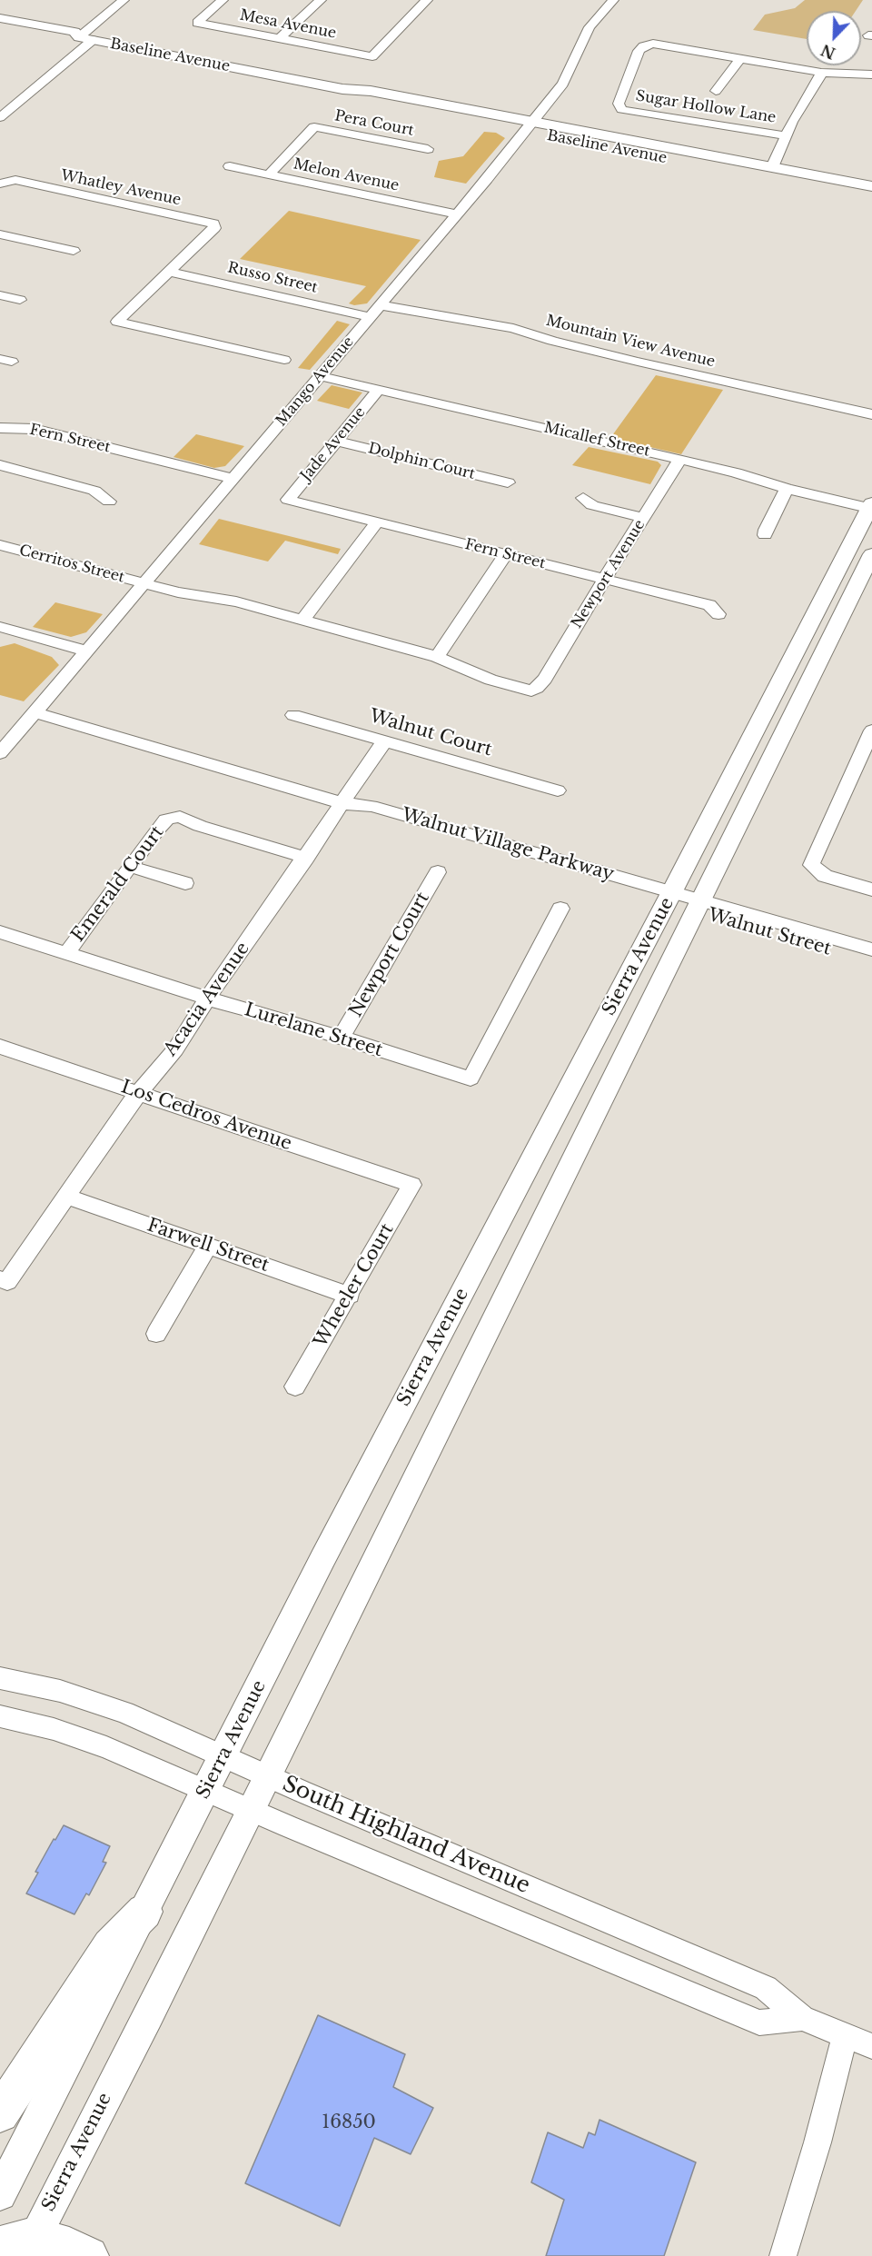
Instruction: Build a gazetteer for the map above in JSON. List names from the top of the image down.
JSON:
{
  "streets": {
    "main road": ["Baseline Avenue", "Sierra Avenue"],
    "street": [
      "Mesa Avenue",
      "Sugar Hollow Lane",
      "Pera Court",
      "Melon Avenue",
      "Whatley Avenue",
      "Russo Street",
      "Mountain View Avenue",
      "Mango Avenue",
      "Fern Street",
      "Micallef Street",
      "Jade Avenue",
      "Dolphin Court",
      "Cerritos Street",
      "Newport Avenue",
      "Walnut Court",
      "Walnut Village Parkway",
      "Emerald Court",
      "Walnut Street",
      "Newport Court",
      "Acacia Avenue",
      "Lurelane Street",
      "Los Cedros Avenue",
      "Farwell Street",
      "Wheeler Court",
      "South Highland Avenue"
    ]
  },
  "crossings": [
    ["Baseline Avenue", "Mango Avenue"],
    ["Pera Court", "Melon Avenue"],
    ["Melon Avenue", "Mango Avenue"],
    ["Whatley Avenue", "Russo Street"],
    ["Russo Street", "Mango Avenue"],
    ["Mountain View Avenue", "Mango Avenue"],
    ["Mango Avenue", "Fern Street"],
    ["Mango Avenue", "Micallef Street"],
    ["Mango Avenue", "Cerritos Street"],
    ["Mango Avenue", "Walnut Village Parkway"],
    ["Fern Street", "Jade Avenue"],
    ["Fern Street", "Newport Avenue"],
    ["Micallef Street", "Jade Avenue"],
    ["Micallef Street", "Newport Avenue"],
    ["Micallef Street", "Sierra Avenue"],
    ["Jade Avenue", "Dolphin Court"],
    ["Cerritos Street", "Newport Avenue"],
    ["Walnut Court", "Acacia Avenue"],
    ["Walnut Village Parkway", "Walnut Street"],
    ["Walnut Village Parkway", "Sierra Avenue"],
    ["Walnut Village Parkway", "Acacia Avenue"],
    ["Emerald Court", "Acacia Avenue"],
    ["Emerald Court", "Lurelane Street"],
    ["Walnut Street", "Sierra Avenue"],
    ["Newport Court", "Lurelane Street"],
    ["Sierra Avenue", "South Highland Avenue"],
    ["Acacia Avenue", "Lurelane Street"],
    ["Acacia Avenue", "Los Cedros Avenue"],
    ["Acacia Avenue", "Farwell Street"],
    ["Los Cedros Avenue", "Wheeler Court"],
    ["Farwell Street", "Wheeler Court"]
  ],
  "house_numbers": ["16850"],
  "north": "bottom left"
}
